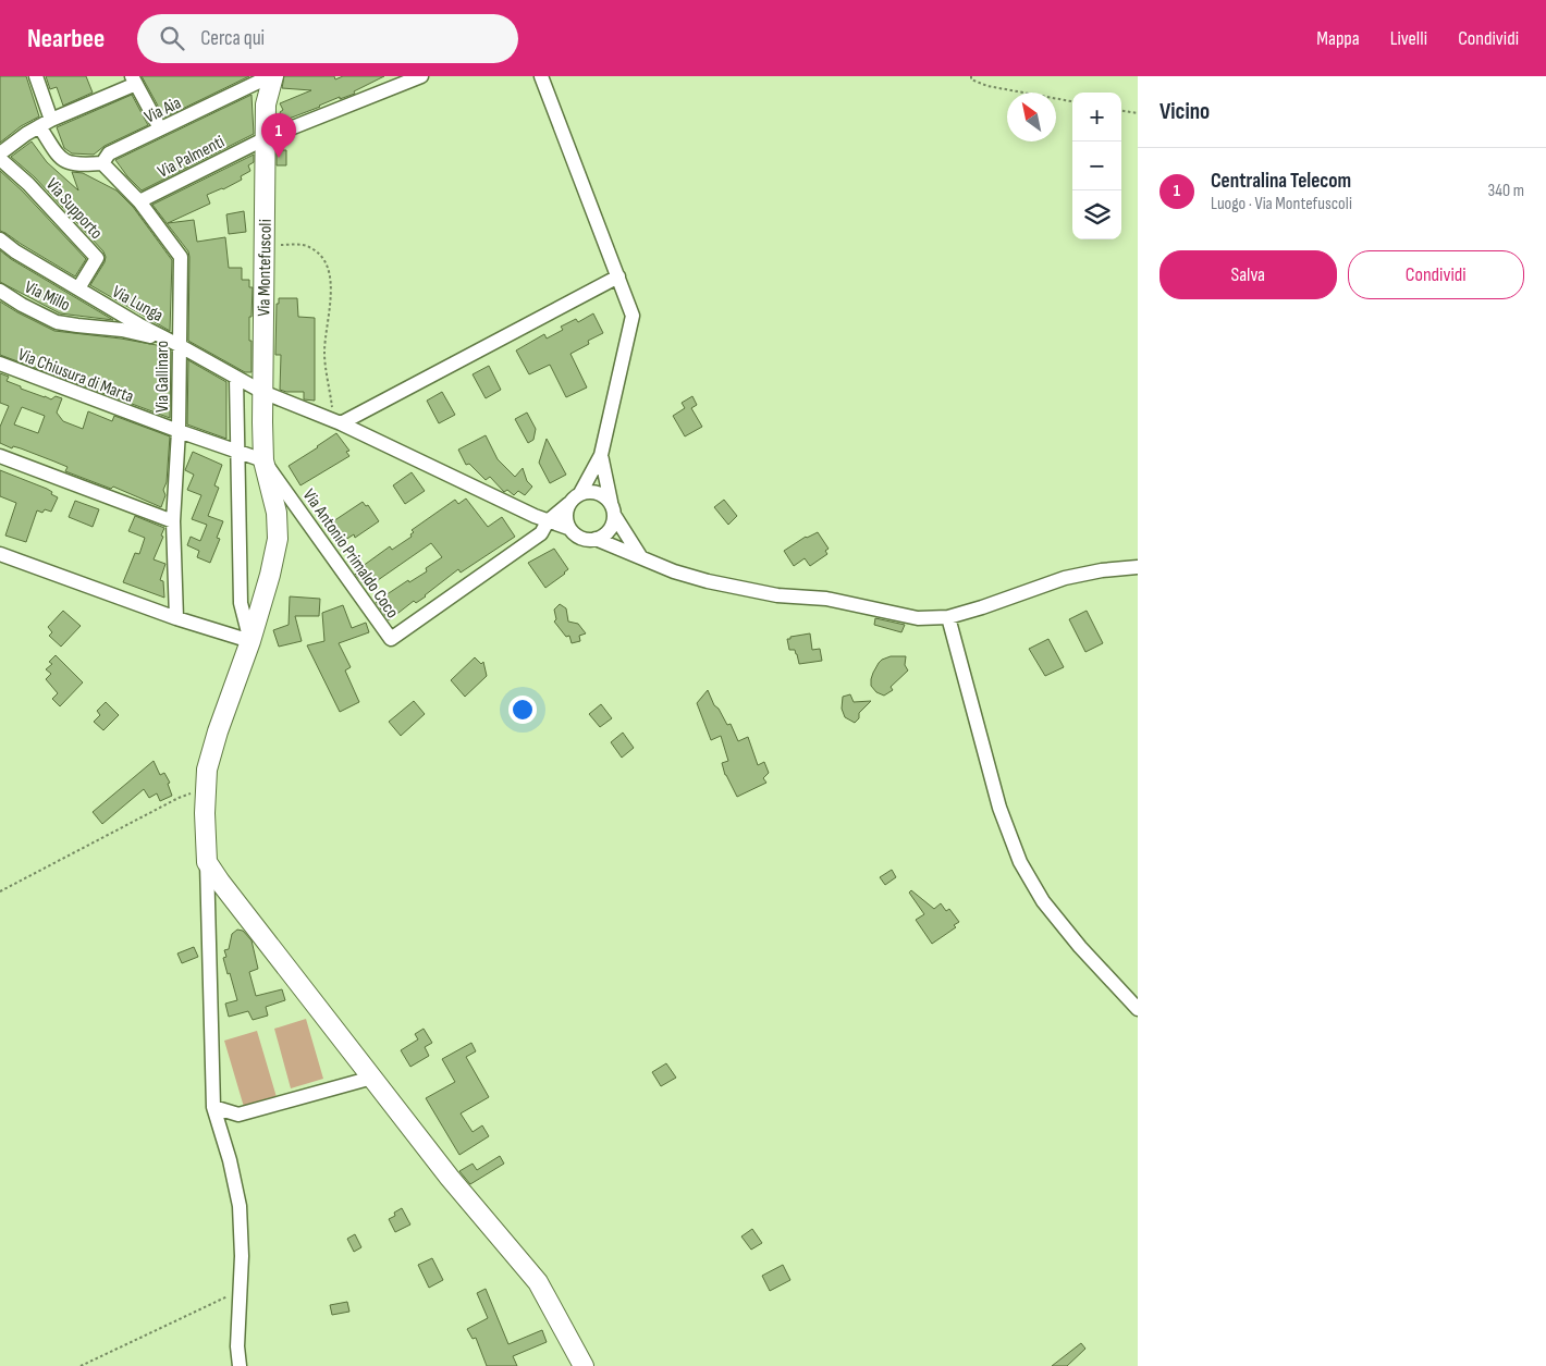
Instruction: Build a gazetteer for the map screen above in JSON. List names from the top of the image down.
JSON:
{
  "streets": {
    "main road": ["Via Montefuscoli"],
    "street": [
      "Via Aia",
      "Via Palmenti",
      "Via Supporto",
      "Via Millo",
      "Via Lunga",
      "Via Chiusura di Marta",
      "Via Gallinaro",
      "Via Antonio Primaldo Coco"
    ]
  },
  "crossings": [
    ["Via Aia", "Via Montefuscoli"],
    ["Via Aia", "Via Gallinaro"],
    ["Via Palmenti", "Via Montefuscoli"],
    ["Via Palmenti", "Via Gallinaro"],
    ["Via Supporto", "Via Lunga"],
    ["Via Montefuscoli", "Via Lunga"],
    ["Via Montefuscoli", "Via Chiusura di Marta"],
    ["Via Montefuscoli", "Via Antonio Primaldo Coco"],
    ["Via Millo", "Via Lunga"],
    ["Via Millo", "Via Gallinaro"],
    ["Via Lunga", "Via Gallinaro"],
    ["Via Lunga", "Via Antonio Primaldo Coco"],
    ["Via Chiusura di Marta", "Via Gallinaro"],
    ["Via Chiusura di Marta", "Via Antonio Primaldo Coco"]
  ],
  "north": "top left",
  "page": {
    "header": "Nearbee",
    "search": "Cerca qui",
    "nav": ["Mappa", "Livelli", "Condividi"],
    "heading": "Vicino",
    "map_buttons": ["+", "−"],
    "pins": "1",
    "list": [
      {
        "mark": "1",
        "name": "Centralina Telecom",
        "note": "Luogo · Via Montefuscoli",
        "value": "340 m"
      }
    ],
    "buttons": ["Salva", "Condividi"]
  }
}
